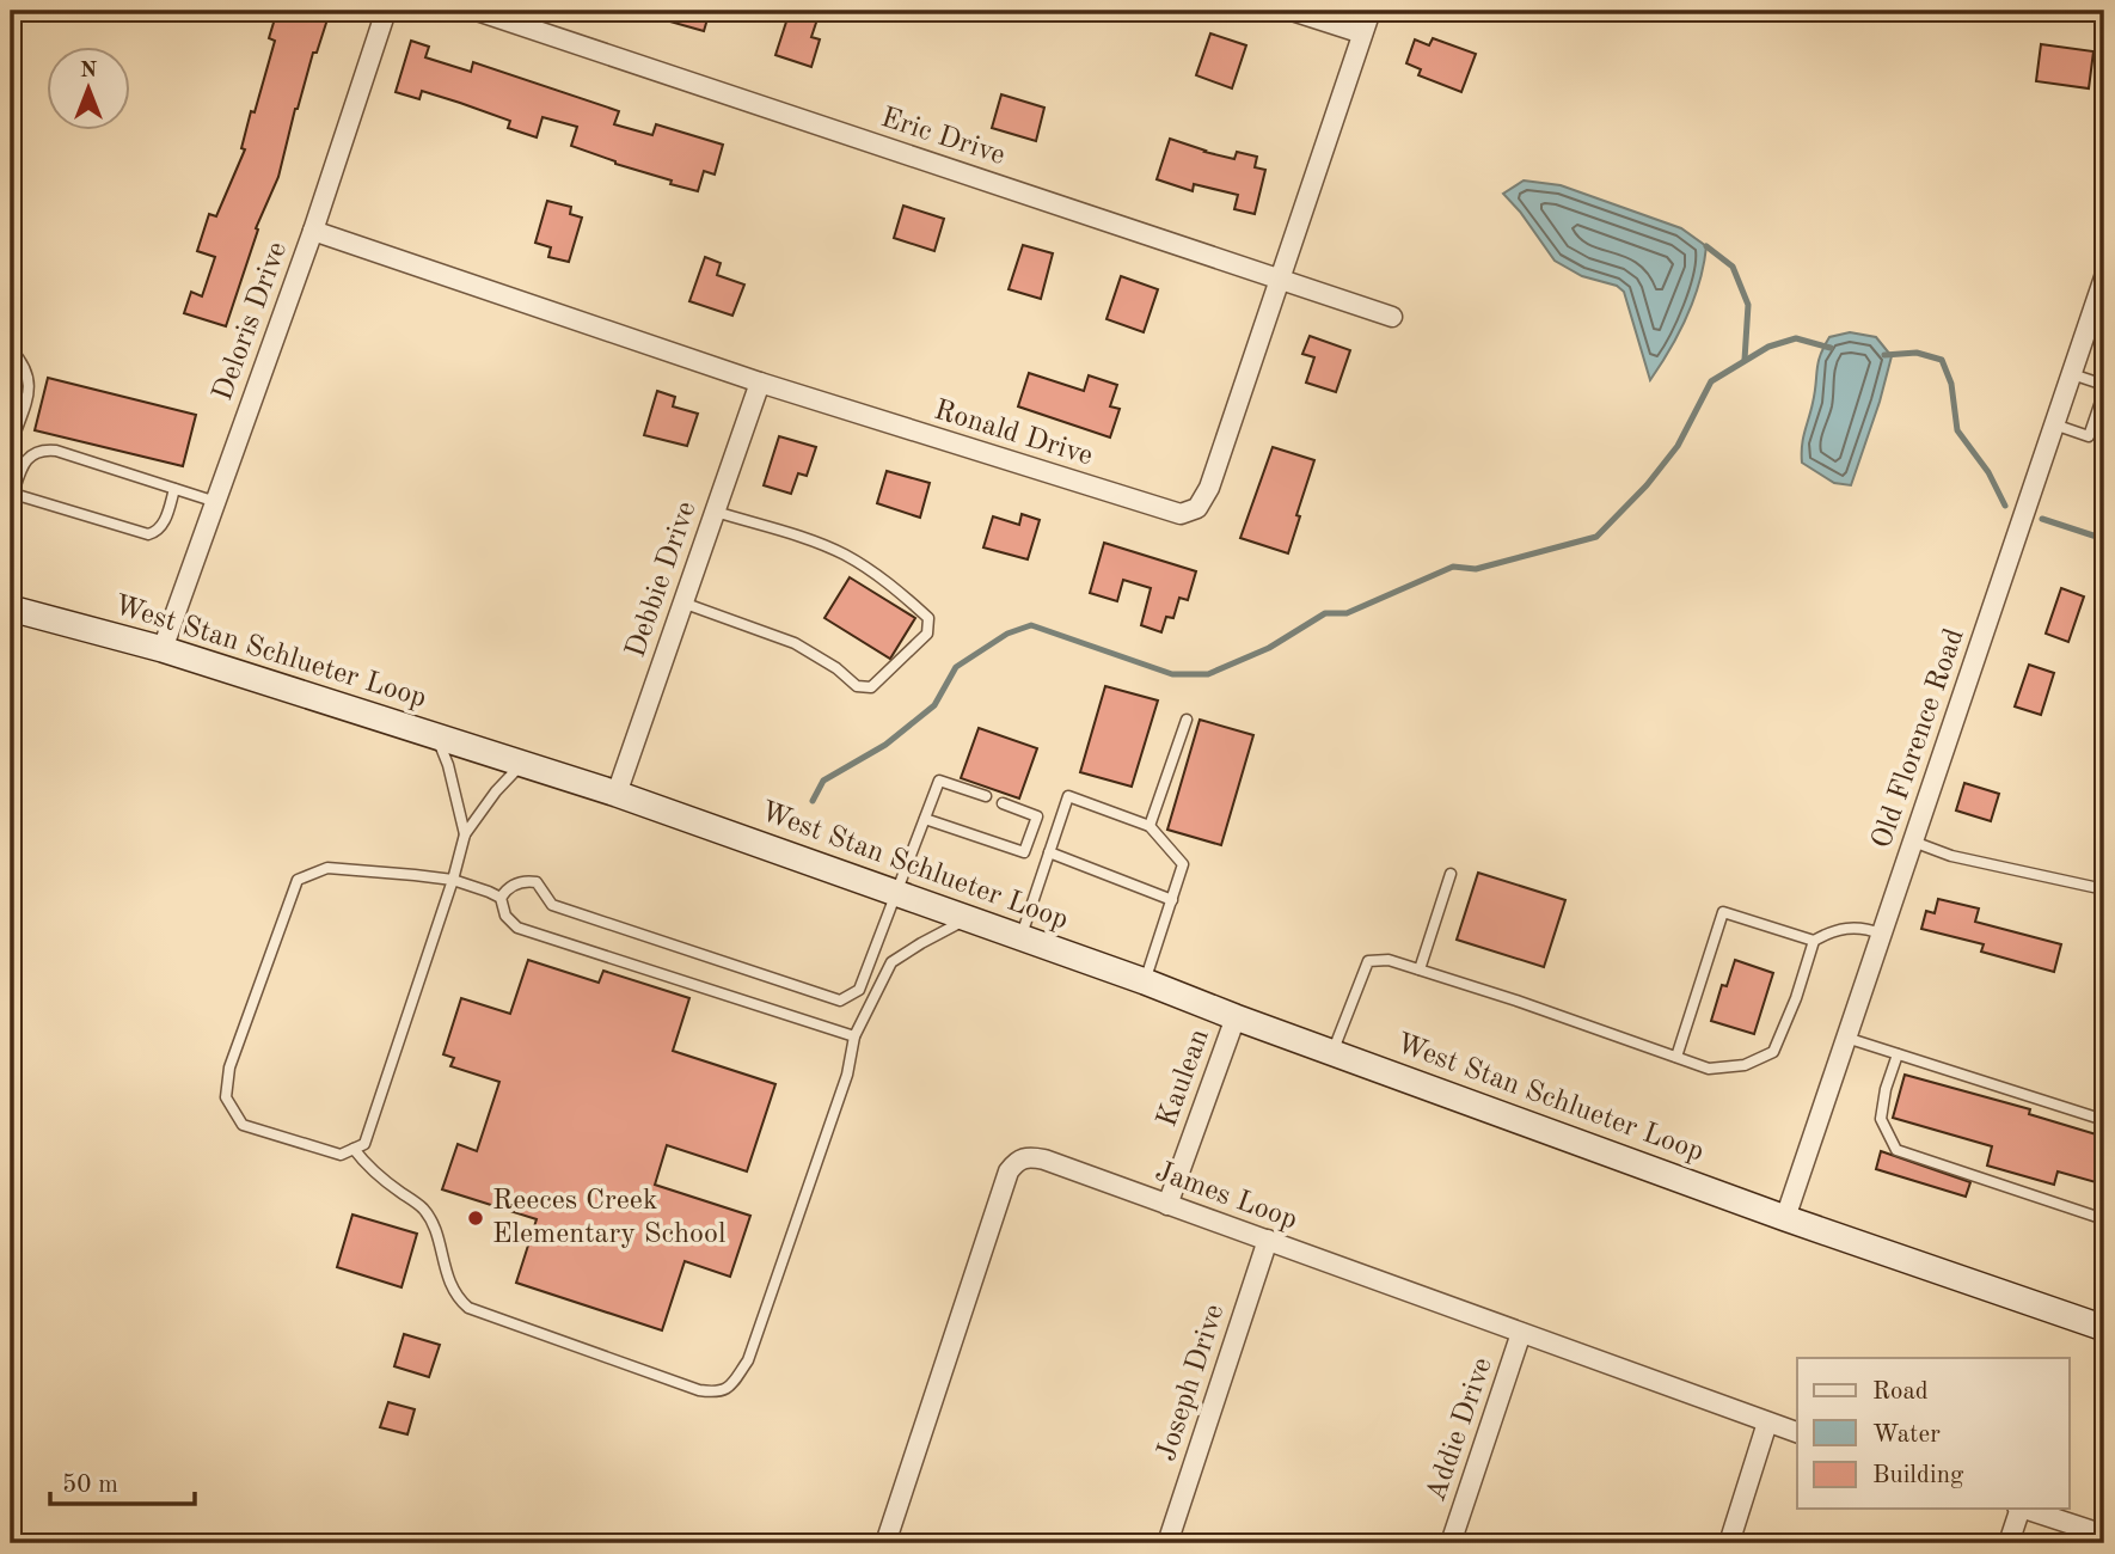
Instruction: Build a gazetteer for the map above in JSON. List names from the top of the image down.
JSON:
{
  "streets": {
    "main road": ["West Stan Schlueter Loop"],
    "street": [
      "Eric Drive",
      "Deloris Drive",
      "Ronald Drive",
      "Debbie Drive",
      "Old Florence Road",
      "Kaulean",
      "James Loop",
      "Joseph Drive",
      "Addie Drive"
    ]
  },
  "crossings": [
    ["Eric Drive", "Ronald Drive"],
    ["Deloris Drive", "Ronald Drive"],
    ["Deloris Drive", "West Stan Schlueter Loop"],
    ["Ronald Drive", "Debbie Drive"],
    ["Debbie Drive", "West Stan Schlueter Loop"],
    ["West Stan Schlueter Loop", "Old Florence Road"],
    ["West Stan Schlueter Loop", "Kaulean"],
    ["Kaulean", "James Loop"],
    ["James Loop", "Joseph Drive"],
    ["James Loop", "Addie Drive"]
  ],
  "places": ["Reeces Creek Elementary School"],
  "legend": ["Road", "Water", "Building"],
  "scale_bar": "50 m",
  "north": "top"
}
